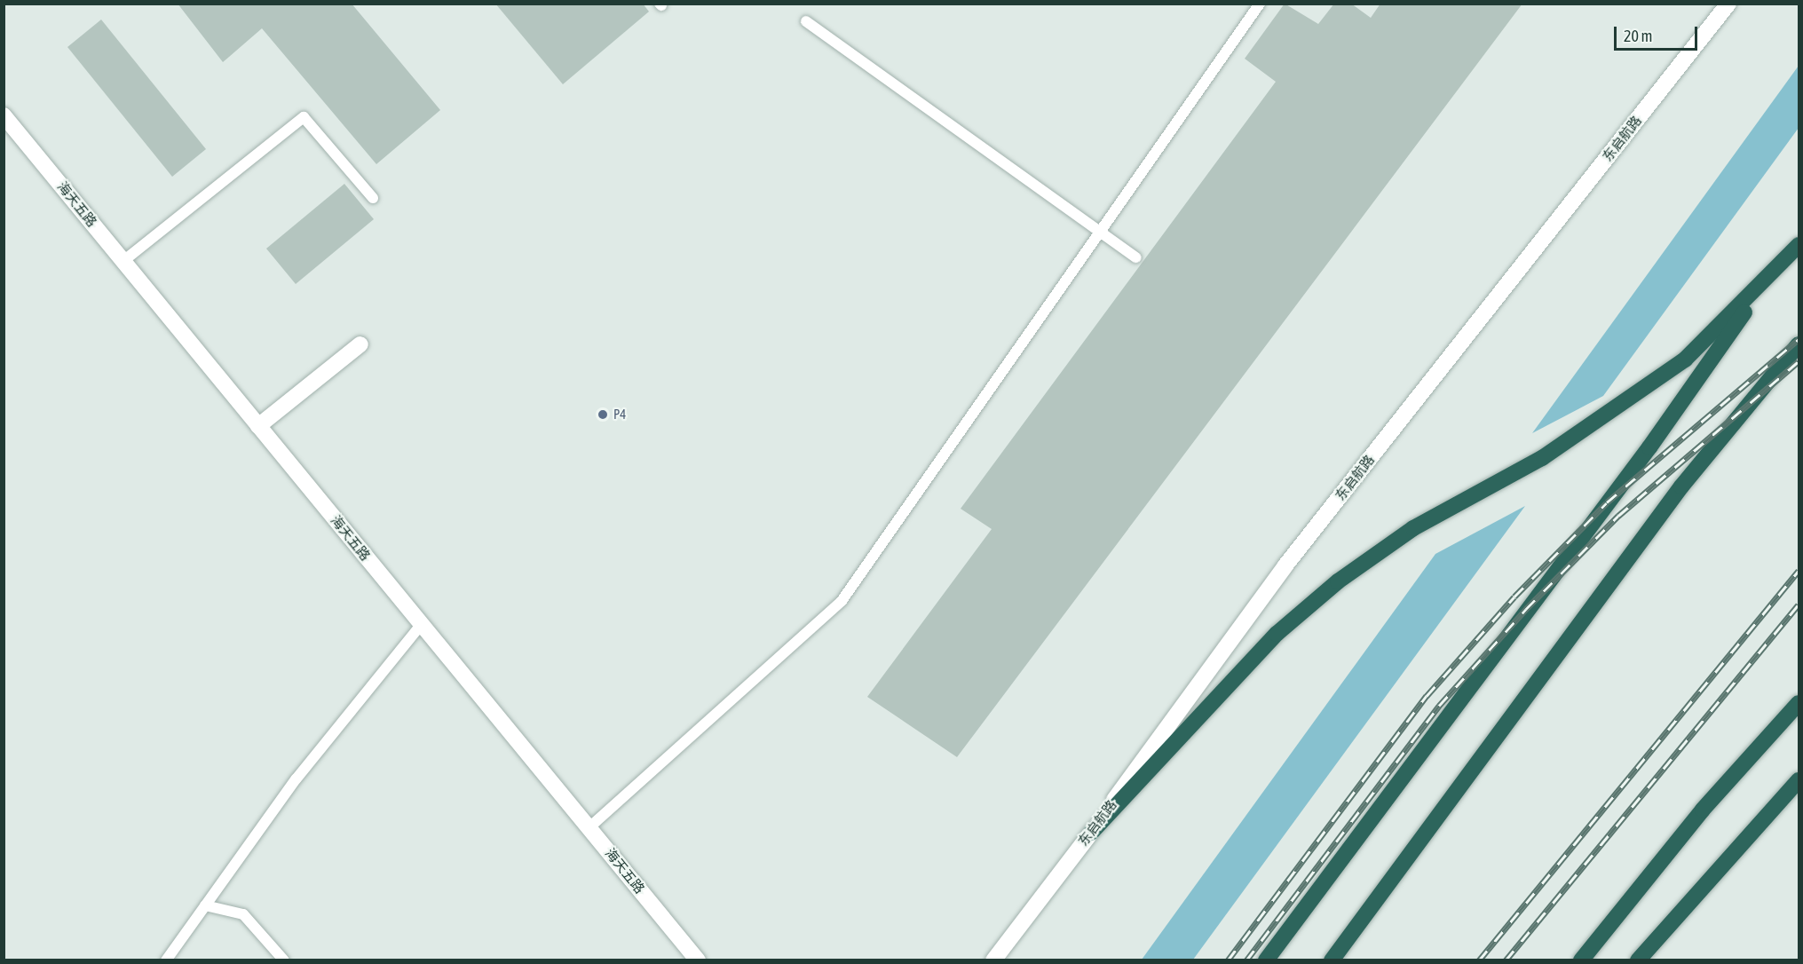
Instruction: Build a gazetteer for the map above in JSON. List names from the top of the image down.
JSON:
{
  "streets": {
    "street": ["东启航路", "海天五路"]
  },
  "places": ["P4"],
  "scale_bar": "20 m"
}
